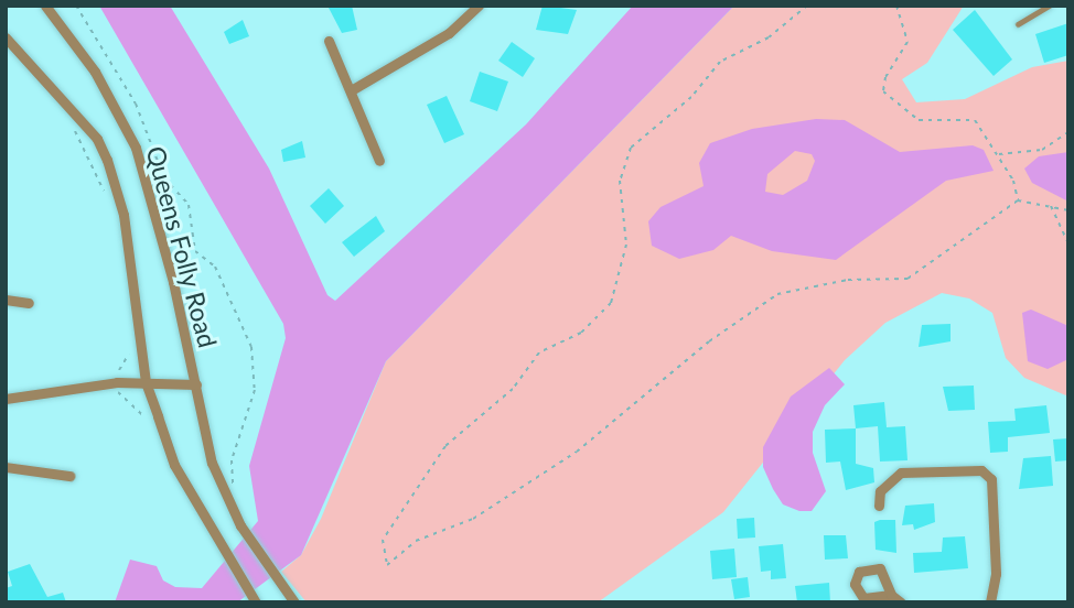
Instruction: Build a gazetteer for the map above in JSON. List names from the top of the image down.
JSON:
{
  "streets": {
    "street": ["Queens Folly Road"]
  }
}
